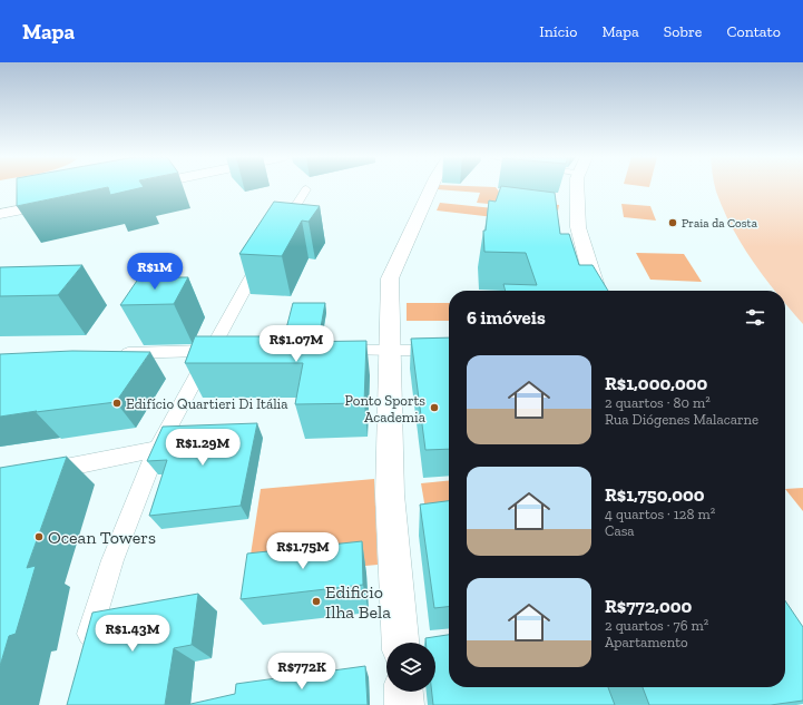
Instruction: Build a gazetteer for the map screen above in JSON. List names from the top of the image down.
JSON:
{
  "places": [
    "Praia da Costa",
    "Edifício Quartieri Di Itália",
    "Ponto Sports Academia",
    "Ocean Towers",
    "Edificio Ilha Bela"
  ],
  "page": {
    "header": "Mapa",
    "nav": [
      "Início",
      "Mapa",
      "Sobre",
      "Contato"
    ],
    "price": [
      "R$1M",
      "R$1.07M",
      "R$1.29M",
      "R$1.75M",
      "R$1.43M",
      "R$772K"
    ],
    "heading": "6 imóveis",
    "list": [
      {
        "name": "R$1,000,000",
        "note": "2 quartos · 80 m² · Rua Diógenes Malacarne"
      },
      {
        "name": "R$1,750,000",
        "note": "4 quartos · 128 m² · Casa"
      },
      {
        "name": "R$772,000",
        "note": "2 quartos · 76 m² · Apartamento"
      }
    ]
  }
}
